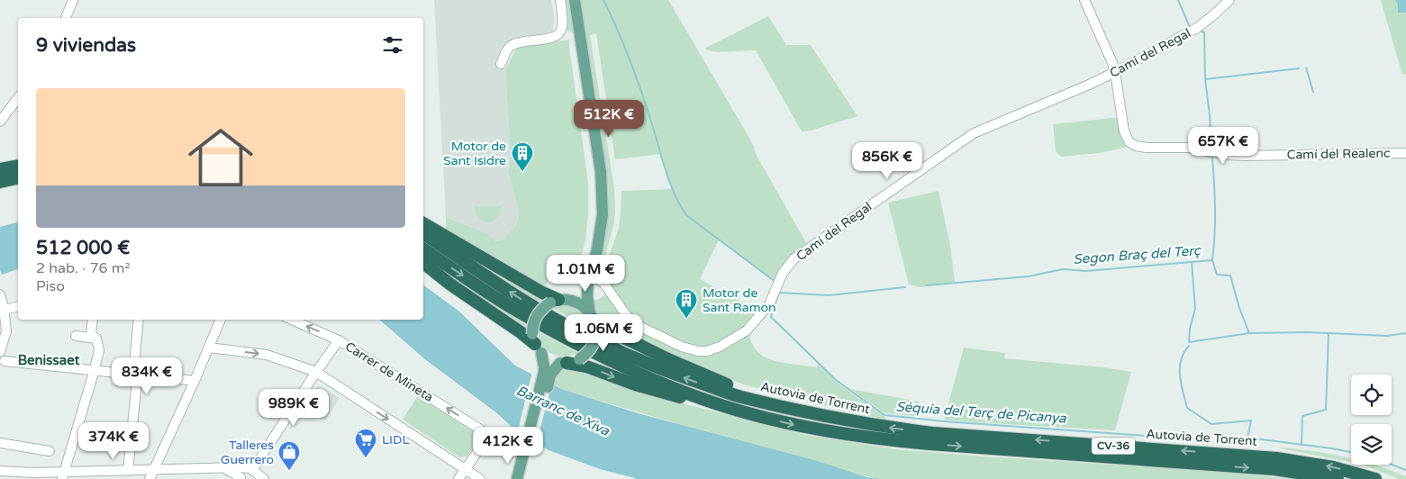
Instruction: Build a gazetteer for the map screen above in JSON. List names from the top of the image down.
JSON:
{
  "streets": {
    "highway": ["Autovia de Torrent", "CV-36"],
    "street": ["Camí del Regal", "Camí del Realenc", "Carrer de Mineta"]
  },
  "crossings": [
    ["Camí del Regal", "Camí del Realenc"]
  ],
  "districts": ["Benissaet"],
  "water": ["Segon Braç del Terç", "Barranc de Xiva", "Séquia del Terç de Picanya"],
  "places": {
    "building": ["Motor de Sant Isidre", "Motor de Sant Ramon"],
    "supermarket": ["LIDL"],
    "shop": ["Talleres Guerrero"]
  },
  "page": {
    "heading": "9 viviendas",
    "list": [
      {
        "name": "512 000 €",
        "note": "2 hab. · 76 m² · Piso"
      }
    ],
    "price": [
      "512K €",
      "657K €",
      "856K €",
      "1.01M €",
      "1.06M €",
      "834K €",
      "989K €",
      "374K €",
      "412K €"
    ]
  }
}
